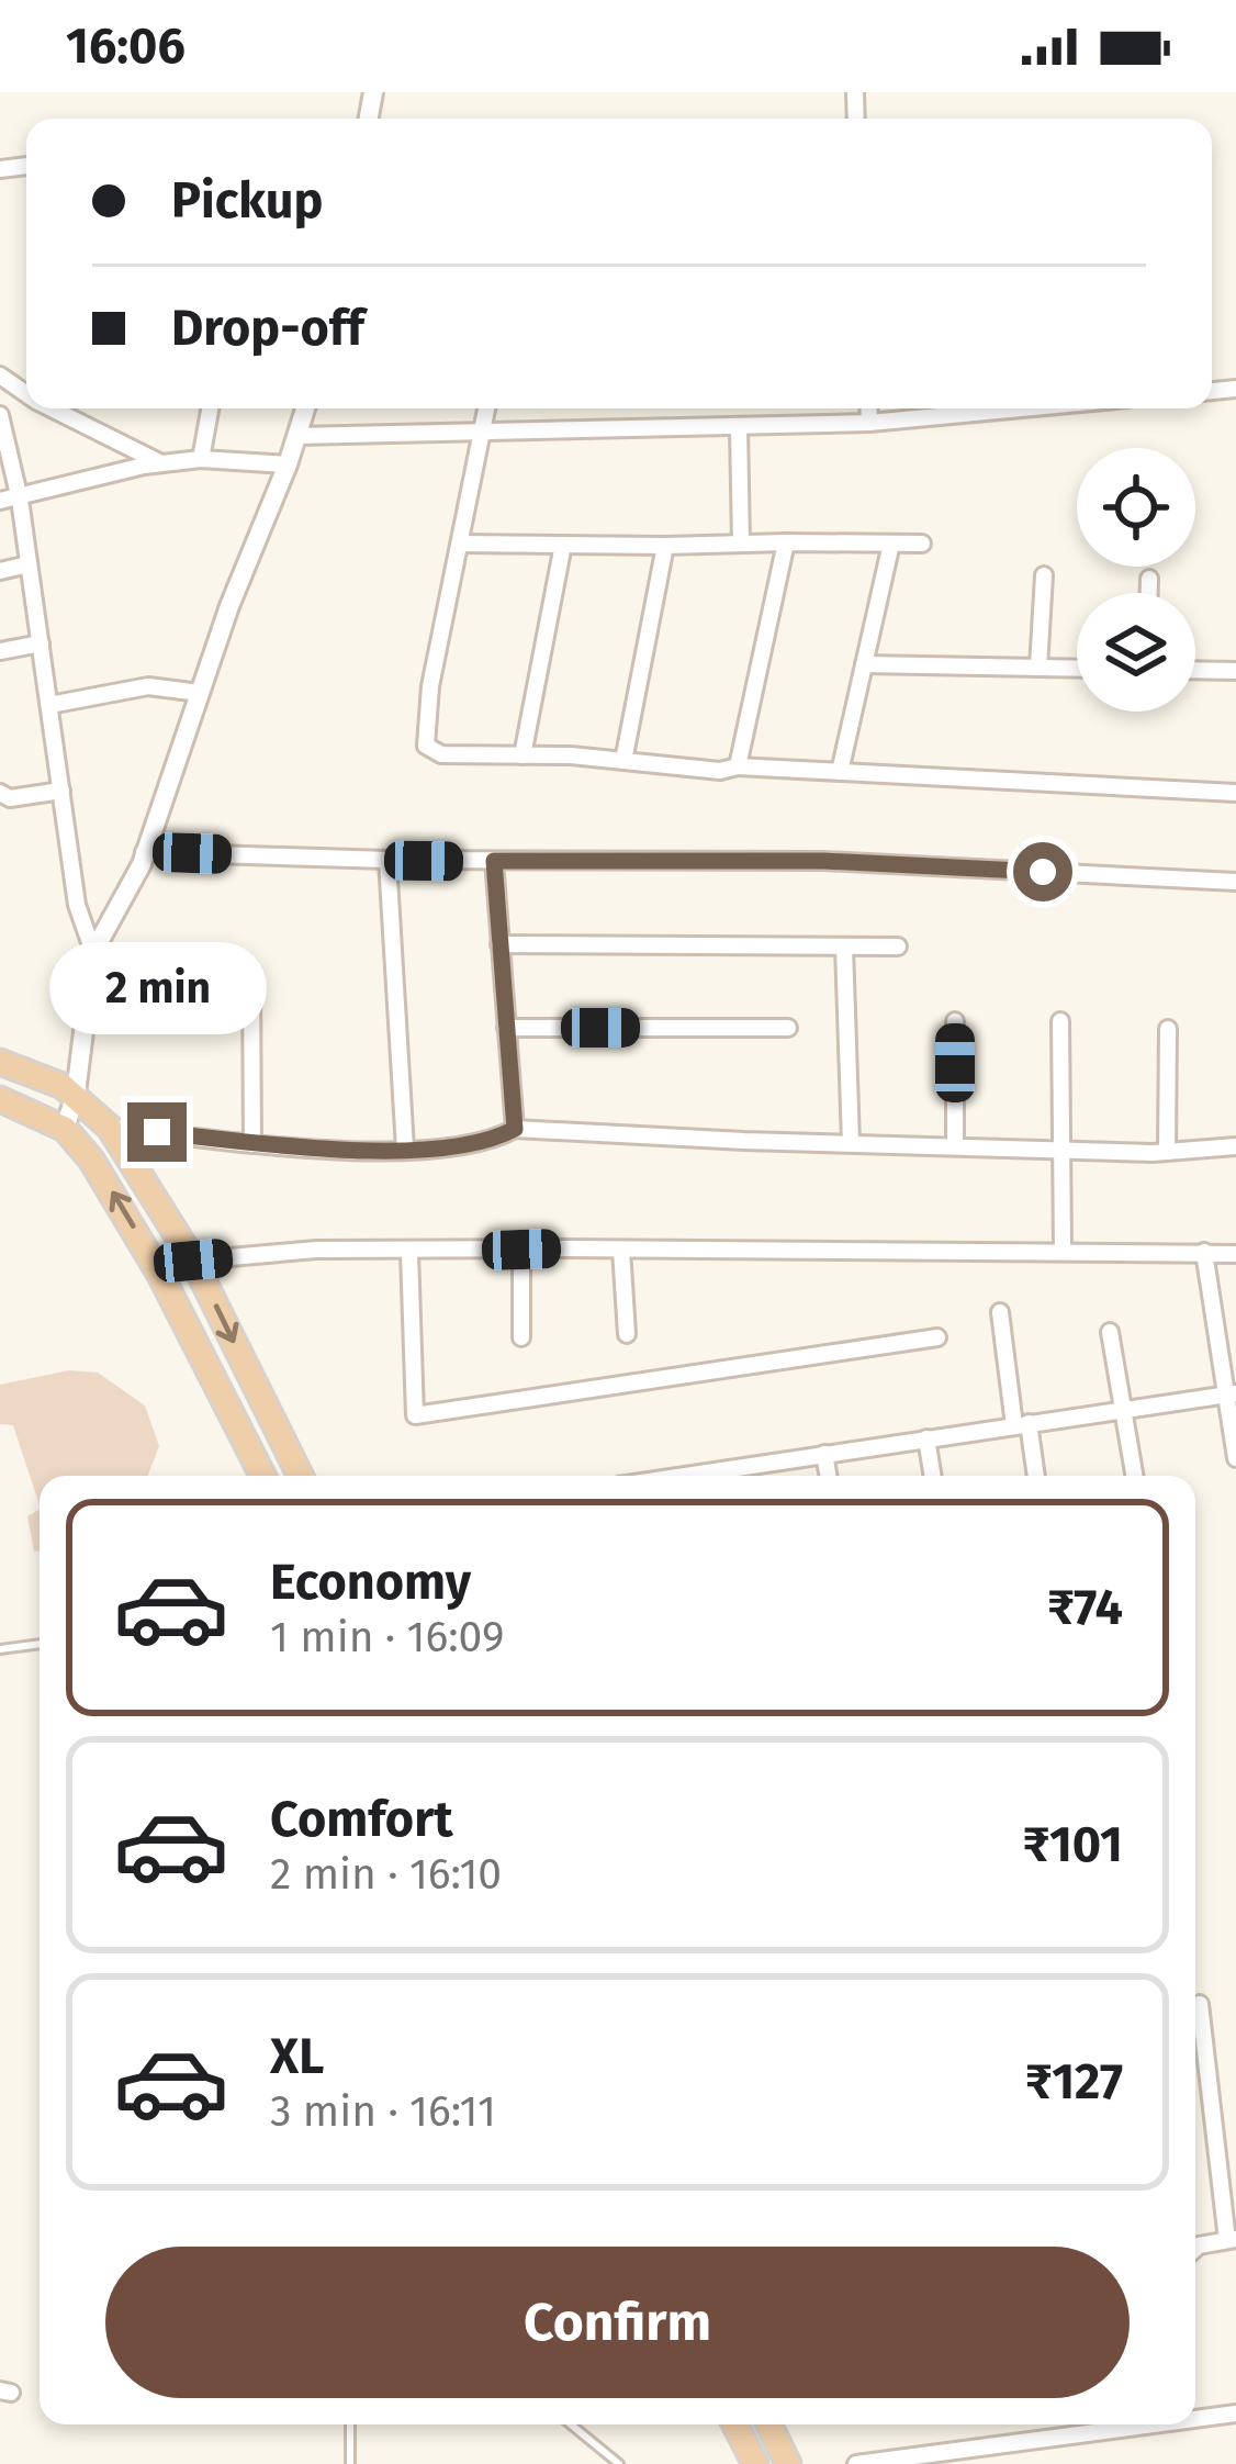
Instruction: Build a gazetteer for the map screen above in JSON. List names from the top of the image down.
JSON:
{
  "page": {
    "status": "16:06",
    "banner": ["Pickup", "Drop-off"],
    "bubble": "2 min",
    "list": [
      {
        "name": "Economy",
        "note": "1 min · 16:09",
        "value": "₹74"
      },
      {
        "name": "Comfort",
        "note": "2 min · 16:10",
        "value": "₹101"
      },
      {
        "name": "XL",
        "note": "3 min · 16:11",
        "value": "₹127"
      }
    ],
    "buttons": "Confirm"
  }
}
